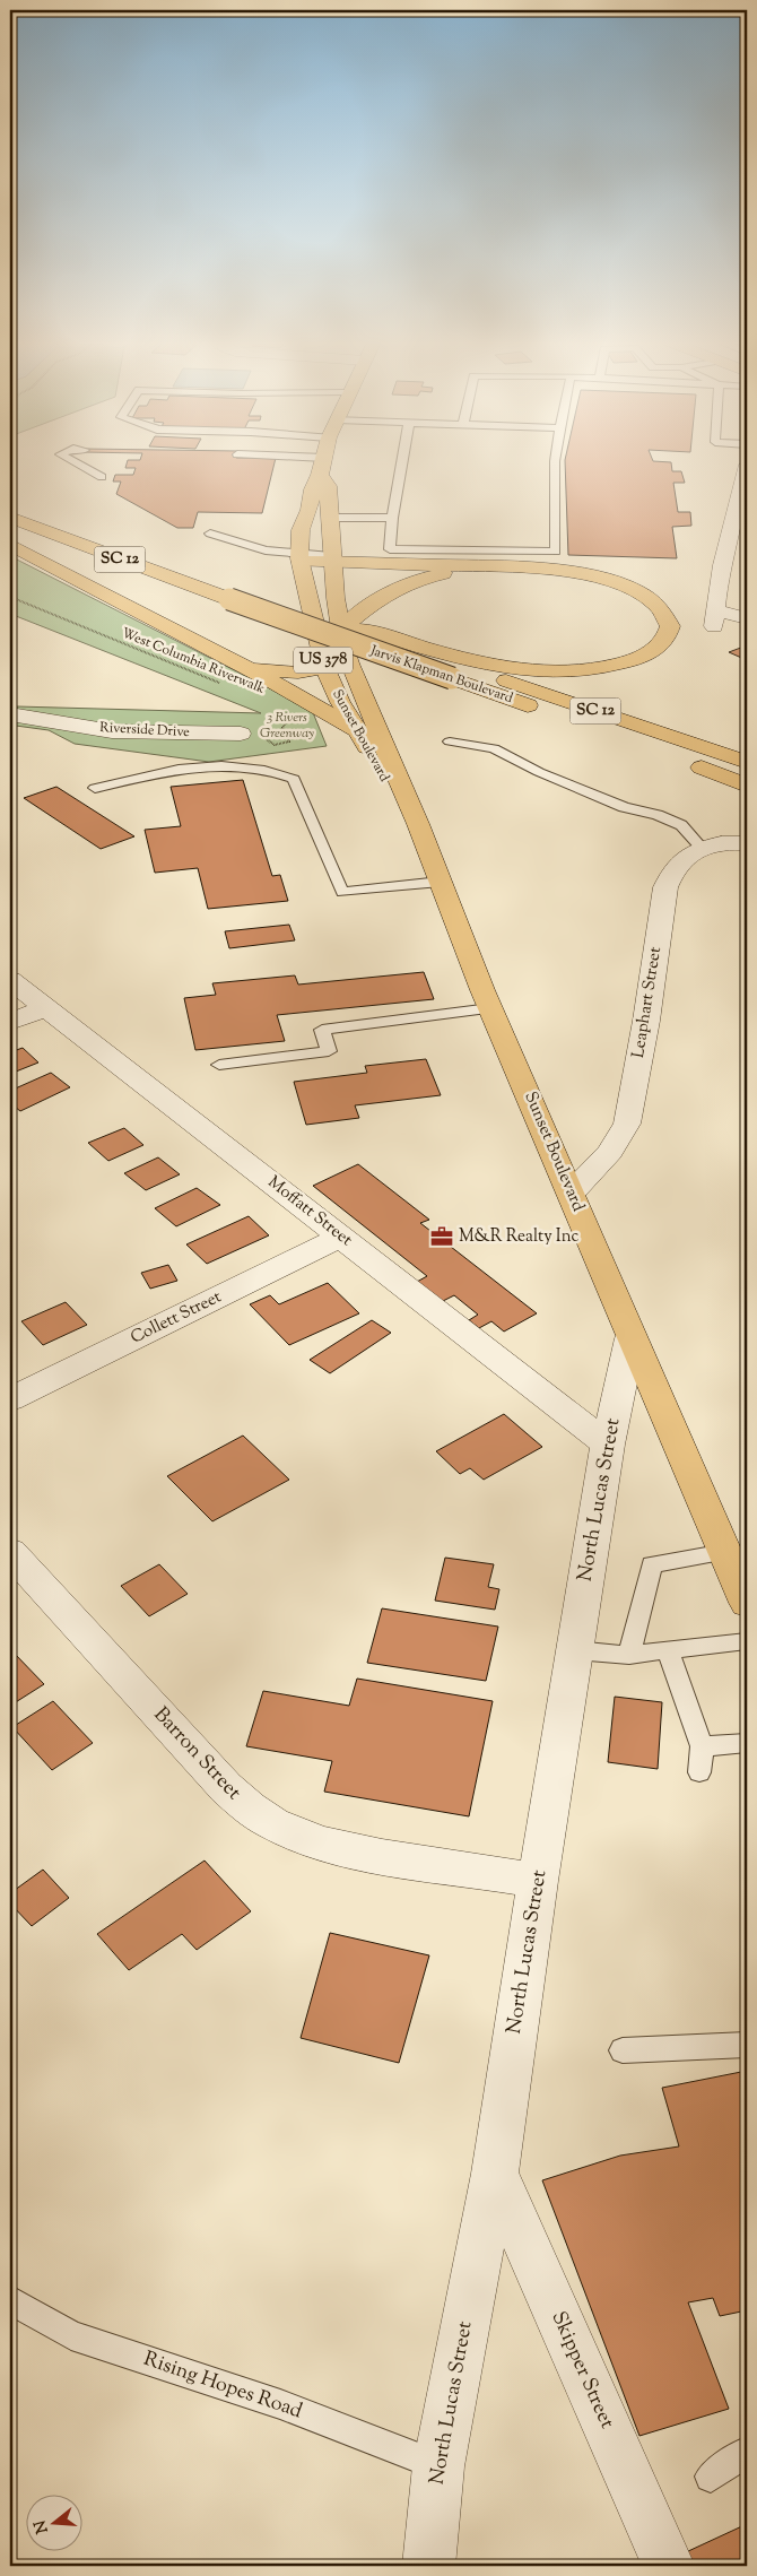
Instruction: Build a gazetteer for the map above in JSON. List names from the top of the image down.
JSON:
{
  "streets": {
    "main road": [
      "SC 12",
      "US 378",
      "Jarvis Klapman Boulevard",
      "Sunset Boulevard"
    ],
    "street": [
      "Riverside Drive",
      "Leaphart Street",
      "Moffatt Street",
      "Collett Street",
      "North Lucas Street",
      "Barron Street",
      "Skipper Street"
    ],
    "lane": ["Rising Hopes Road"],
    "path": ["West Columbia Riverwalk"]
  },
  "crossings": [
    ["Sunset Boulevard", "Leaphart Street"],
    ["Sunset Boulevard", "North Lucas Street"],
    ["Moffatt Street", "Collett Street"],
    ["Moffatt Street", "North Lucas Street"],
    ["North Lucas Street", "Barron Street"],
    ["North Lucas Street", "Skipper Street"],
    ["North Lucas Street", "Rising Hopes Road"]
  ],
  "parks": ["3 Rivers Greenway"],
  "places": {
    "office": ["M&R Realty Inc"]
  },
  "north": "left"
}
